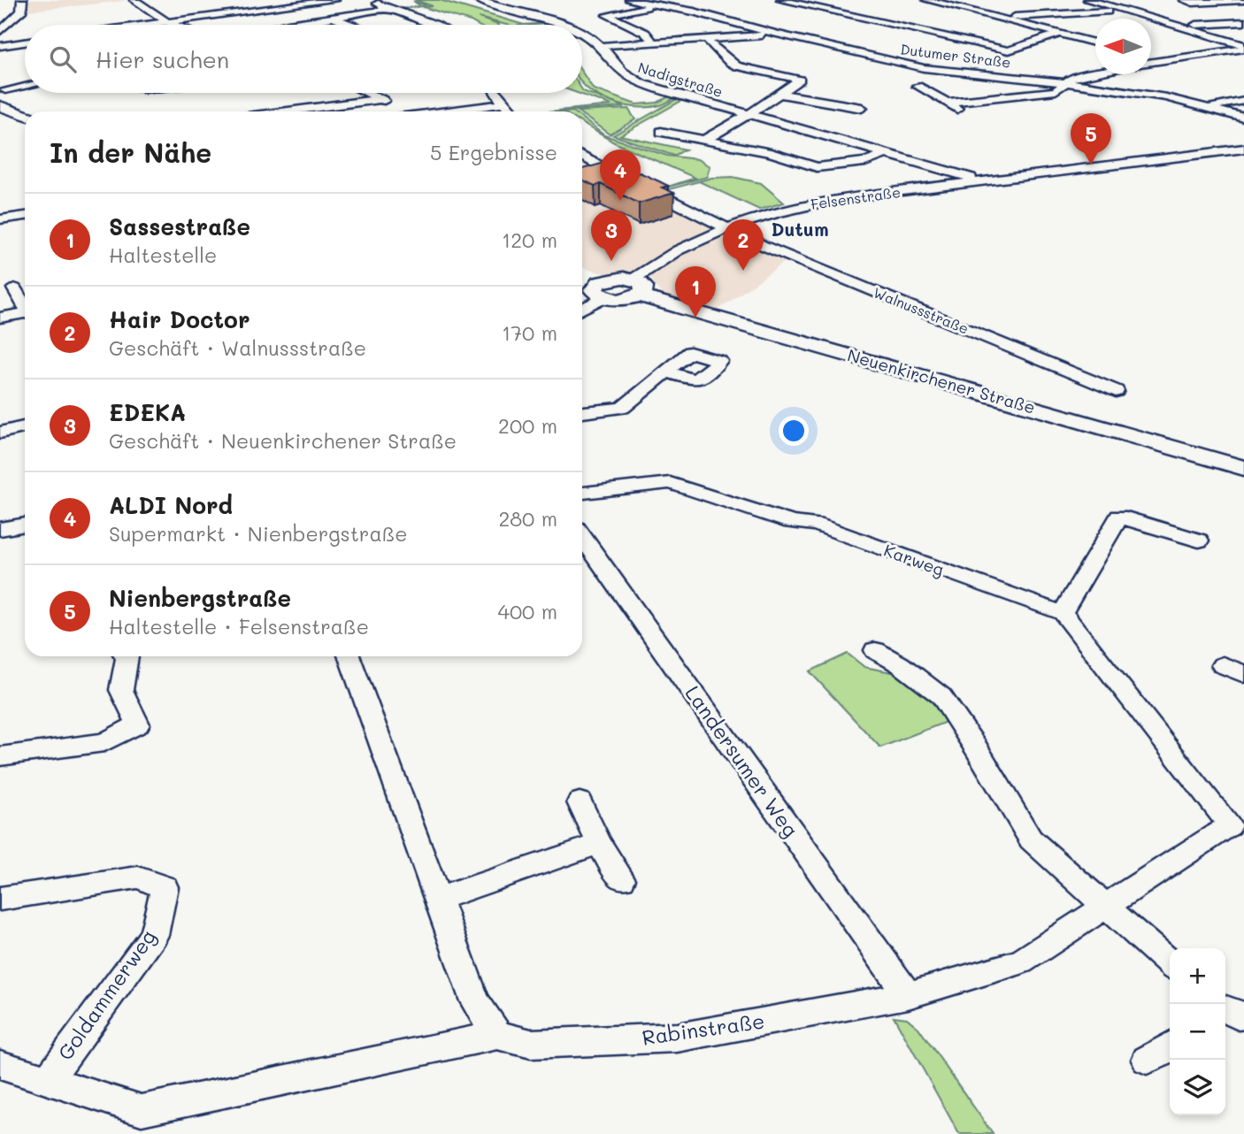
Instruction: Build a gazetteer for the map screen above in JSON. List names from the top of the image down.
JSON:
{
  "streets": {
    "street": [
      "Dutumer Straße",
      "Nadigstraße",
      "Felsenstraße",
      "Walnussstraße",
      "Neuenkirchener Straße",
      "Karweg",
      "Landersumer Weg",
      "Goldammerweg",
      "Rabinstraße"
    ]
  },
  "crossings": [
    ["Nadigstraße", "Felsenstraße"],
    ["Felsenstraße", "Walnussstraße"],
    ["Felsenstraße", "Neuenkirchener Straße"],
    ["Landersumer Weg", "Rabinstraße"],
    ["Goldammerweg", "Rabinstraße"]
  ],
  "districts": ["Dutum"],
  "north": "left",
  "page": {
    "search": "Hier suchen",
    "heading": ["In der Nähe", "5 Ergebnisse"],
    "pins": [
      "5",
      "4",
      "3",
      "2",
      "1"
    ],
    "list": [
      {
        "mark": "1",
        "name": "Sassestraße",
        "note": "Haltestelle",
        "value": "120 m"
      },
      {
        "mark": "2",
        "name": "Hair Doctor",
        "note": "Geschäft · Walnussstraße",
        "value": "170 m"
      },
      {
        "mark": "3",
        "name": "EDEKA",
        "note": "Geschäft · Neuenkirchener Straße",
        "value": "200 m"
      },
      {
        "mark": "4",
        "name": "ALDI Nord",
        "note": "Supermarkt · Nienbergstraße",
        "value": "280 m"
      },
      {
        "mark": "5",
        "name": "Nienbergstraße",
        "note": "Haltestelle · Felsenstraße",
        "value": "400 m"
      }
    ],
    "map_buttons": ["+", "−"]
  }
}
